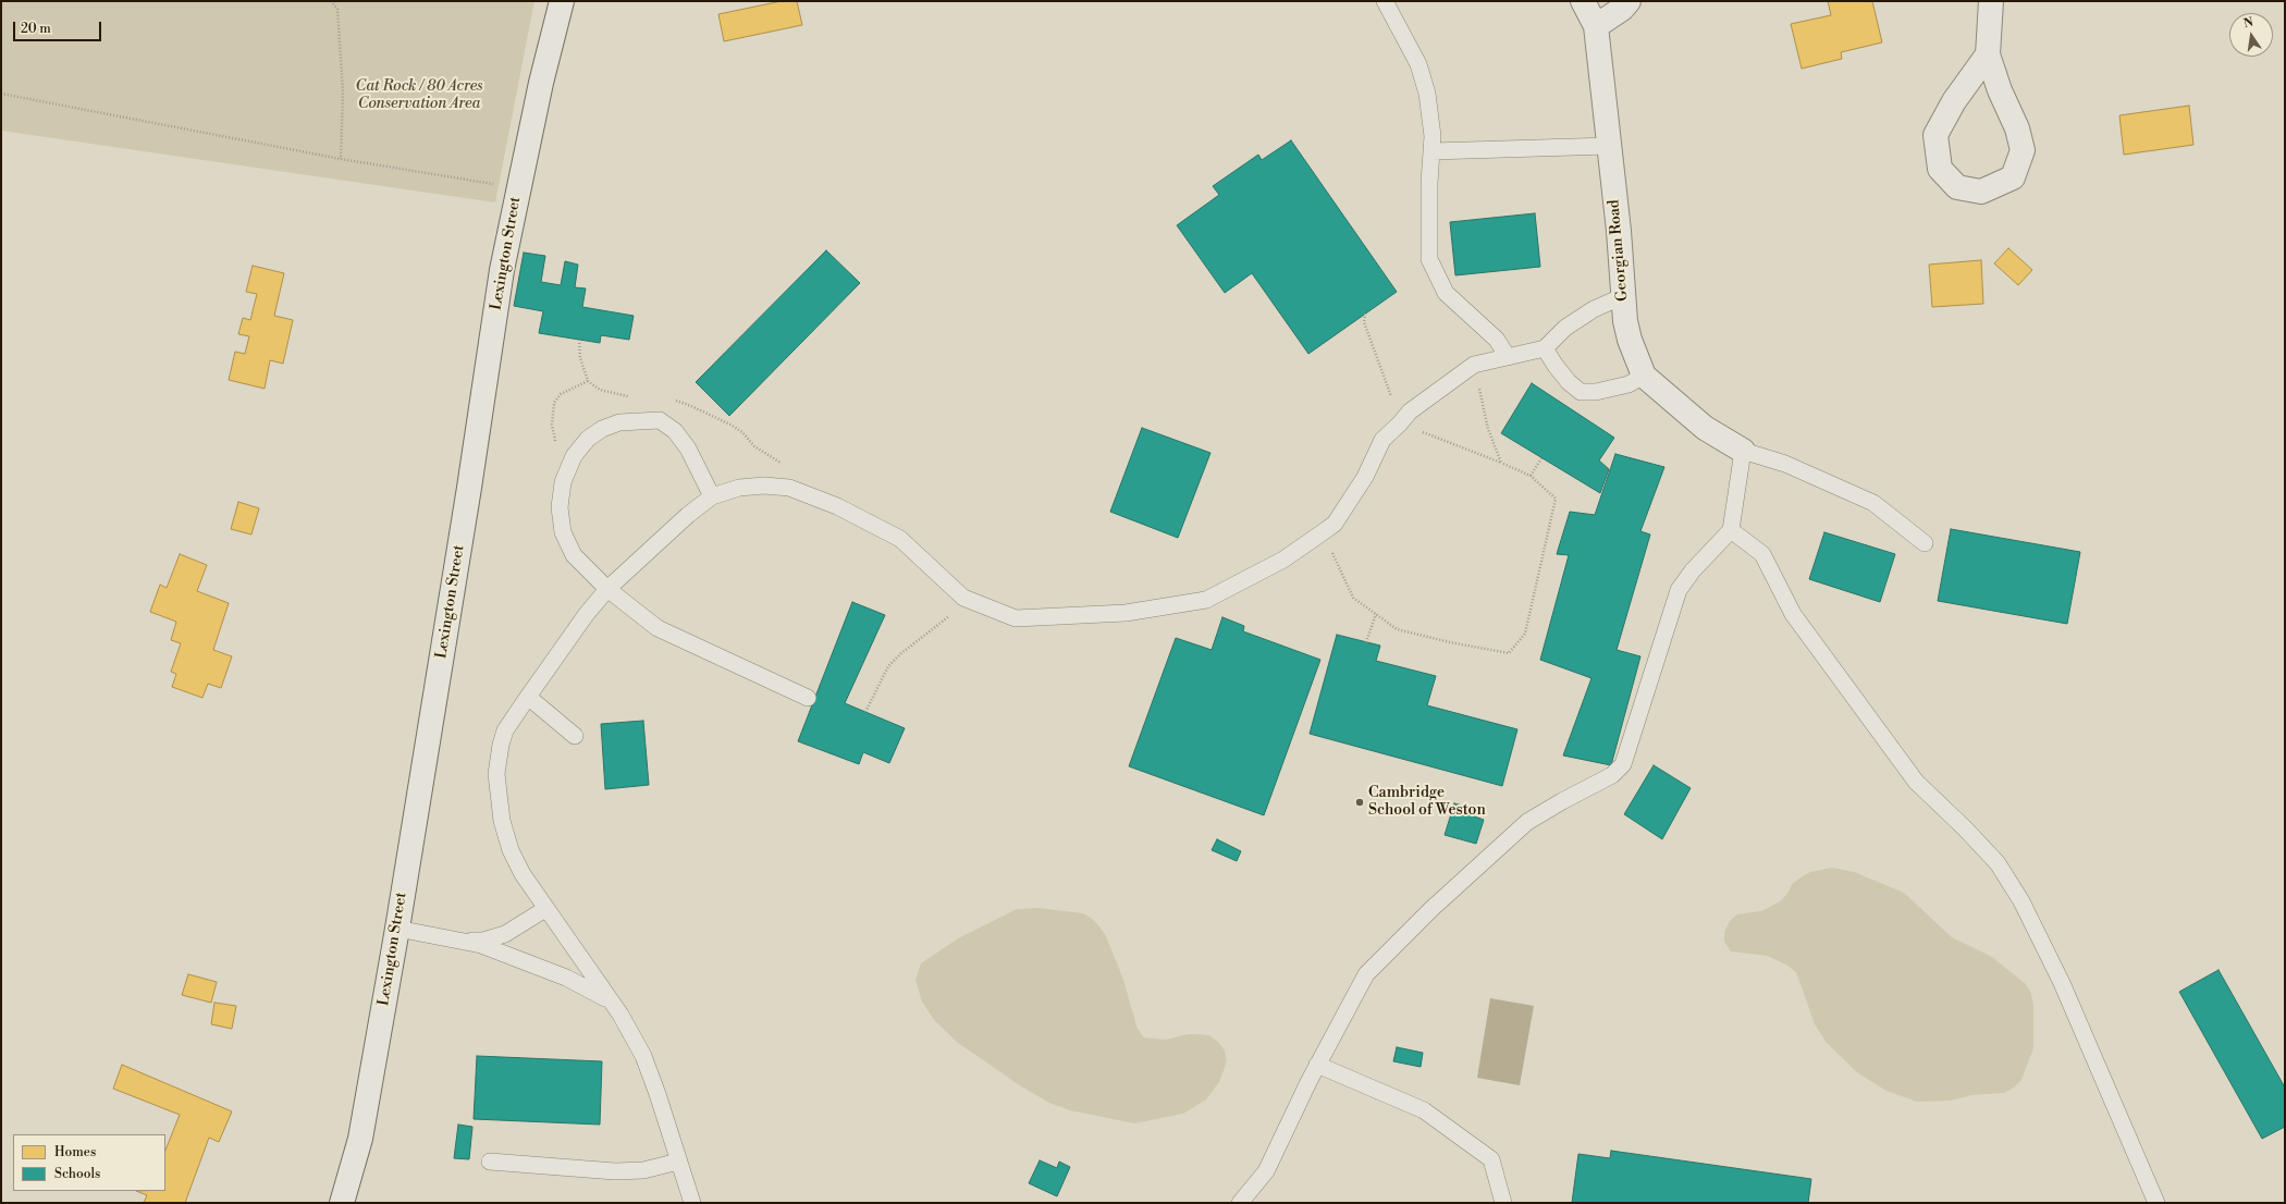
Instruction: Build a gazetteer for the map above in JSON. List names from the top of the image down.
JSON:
{
  "streets": {
    "street": ["Georgian Road", "Lexington Street"]
  },
  "parks": ["Cat Rock / 80 Acres Conservation Area"],
  "places": ["Cambridge School of Weston"],
  "legend": ["Homes", "Schools"],
  "scale_bar": "20 m",
  "north": "top"
}
